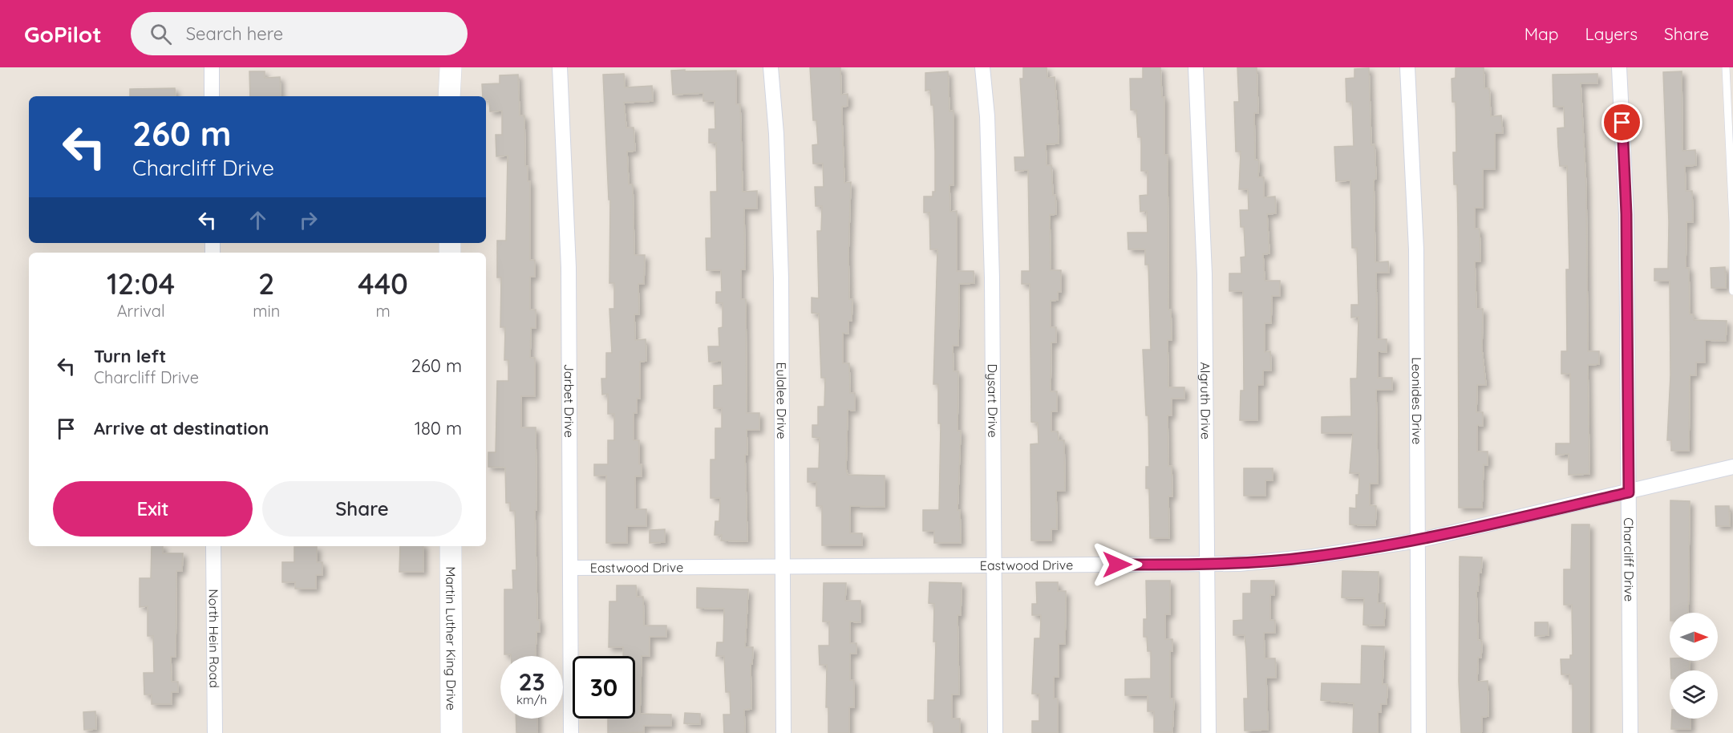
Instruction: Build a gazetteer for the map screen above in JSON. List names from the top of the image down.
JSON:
{
  "streets": {
    "main road": ["Martin Luther King Drive"],
    "street": [
      "Jarbet Drive",
      "Eulalee Drive",
      "Dysart Drive",
      "Algruth Drive",
      "Leonides Drive",
      "Charcliff Drive",
      "Eastwood Drive",
      "North Hein Road"
    ]
  },
  "crossings": [
    ["Jarbet Drive", "Eastwood Drive"],
    ["Eulalee Drive", "Eastwood Drive"],
    ["Dysart Drive", "Eastwood Drive"],
    ["Algruth Drive", "Eastwood Drive"],
    ["Leonides Drive", "Eastwood Drive"],
    ["Charcliff Drive", "Eastwood Drive"]
  ],
  "north": "right",
  "page": {
    "header": "GoPilot",
    "search": "Search here",
    "nav": ["Map", "Layers", "Share"],
    "turn": ["260 m", "Charcliff Drive"],
    "eta": [
      "12:04",
      "Arrival",
      "2",
      "min",
      "440",
      "m"
    ],
    "list": [
      {
        "name": "Turn left",
        "note": "Charcliff Drive",
        "value": "260 m"
      },
      {
        "name": "Arrive at destination",
        "value": "180 m"
      }
    ],
    "buttons": ["Exit", "Share"],
    "speed": "23 km/h",
    "limit": "30"
  }
}
